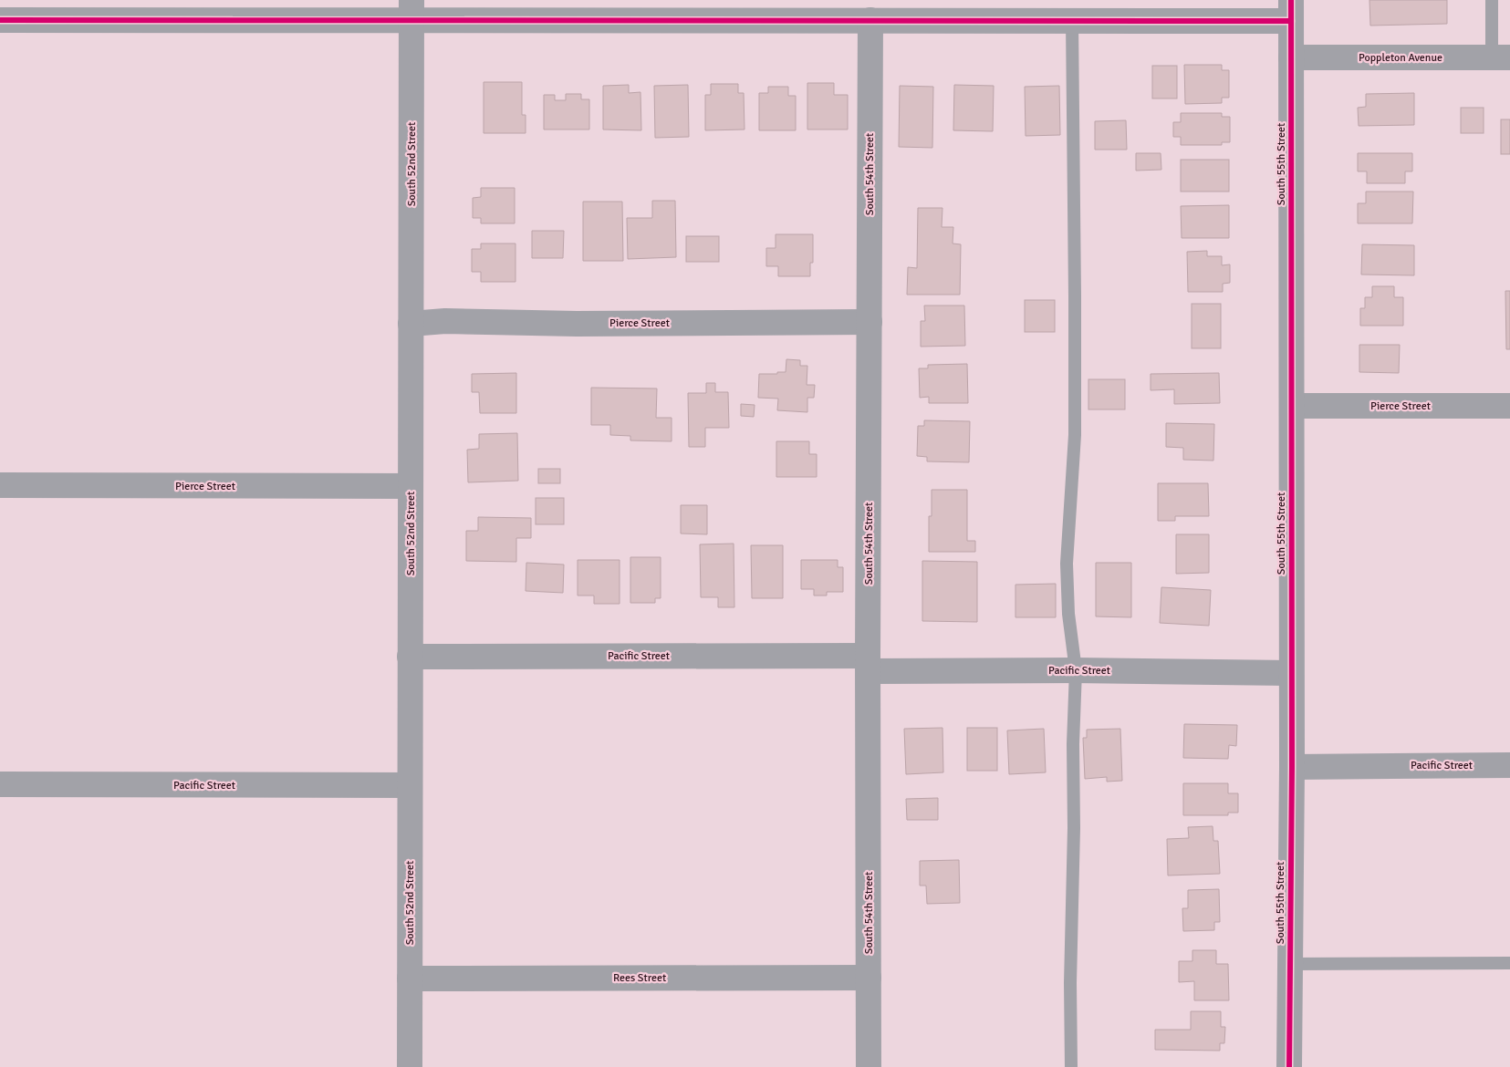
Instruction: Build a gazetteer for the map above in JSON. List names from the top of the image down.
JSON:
{
  "streets": {
    "street": [
      "Poppleton Avenue",
      "South 52nd Street",
      "South 55th Street",
      "South 54th Street",
      "Pierce Street",
      "Pacific Street",
      "Rees Street"
    ]
  },
  "crossings": [
    ["Poppleton Avenue", "South 55th Street"],
    ["South 52nd Street", "Pierce Street"],
    ["South 52nd Street", "Pacific Street"],
    ["South 52nd Street", "Rees Street"],
    ["South 55th Street", "Pierce Street"],
    ["South 55th Street", "Pacific Street"],
    ["South 54th Street", "Pierce Street"],
    ["South 54th Street", "Pacific Street"],
    ["South 54th Street", "Rees Street"]
  ]
}
